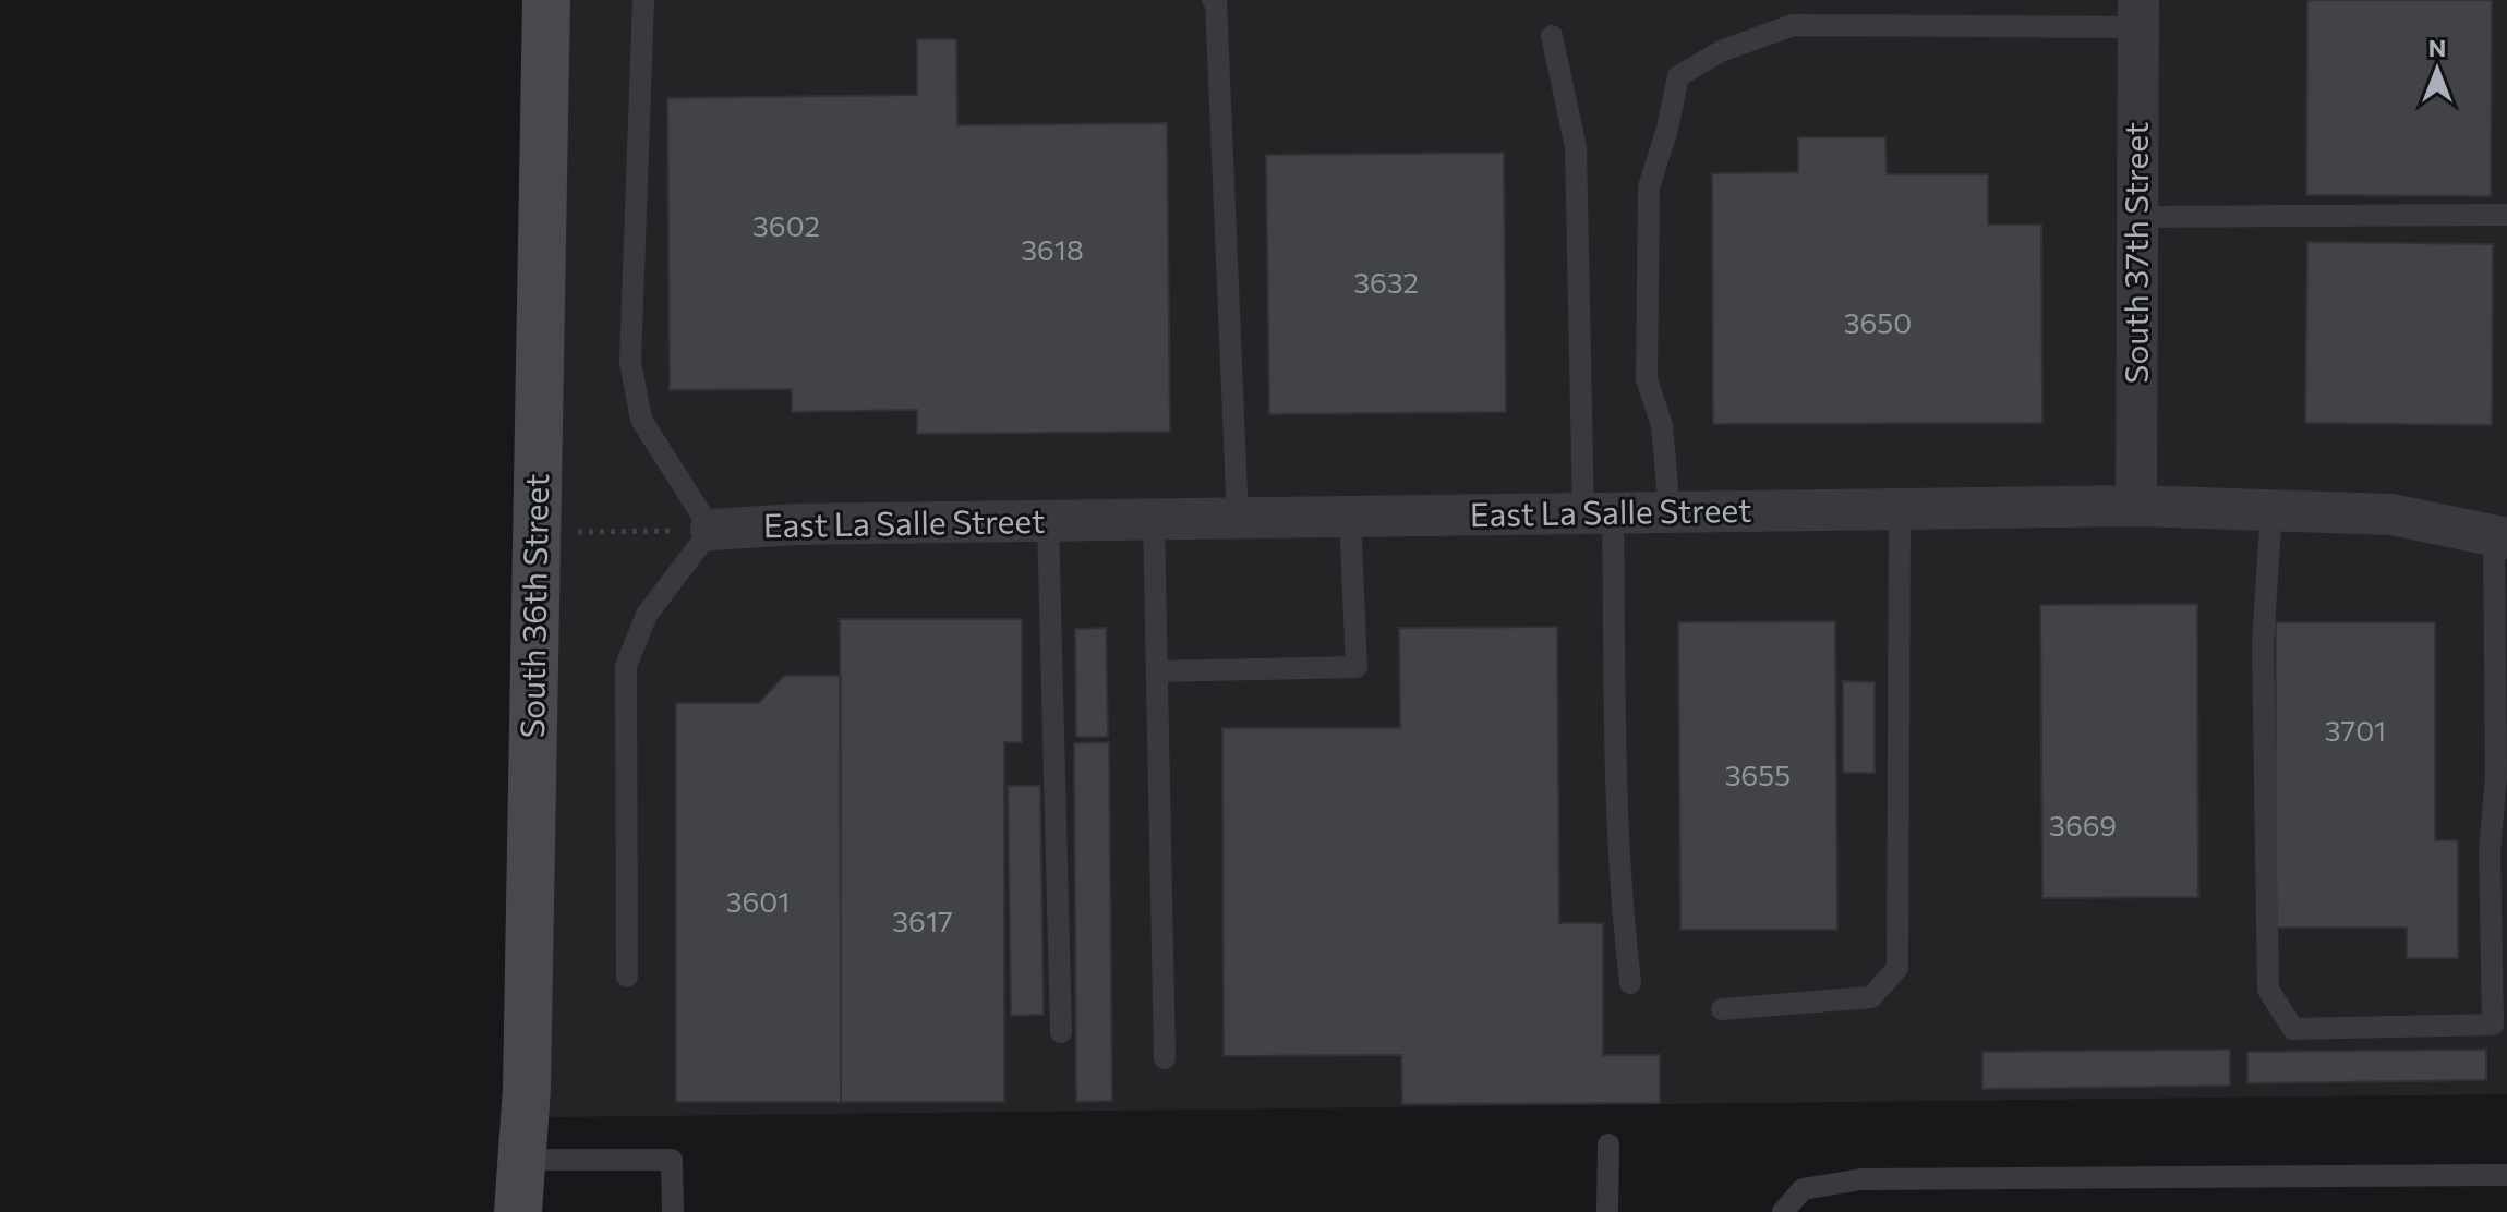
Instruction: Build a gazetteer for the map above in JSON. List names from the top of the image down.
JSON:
{
  "streets": {
    "street": ["South 37th Street", "East La Salle Street", "South 36th Street"]
  },
  "crossings": [
    ["South 37th Street", "East La Salle Street"]
  ],
  "house_numbers": [
    "3602",
    "3618",
    "3632",
    "3650",
    "3701",
    "3655",
    "3669",
    "3601",
    "3617"
  ],
  "north": "top"
}
